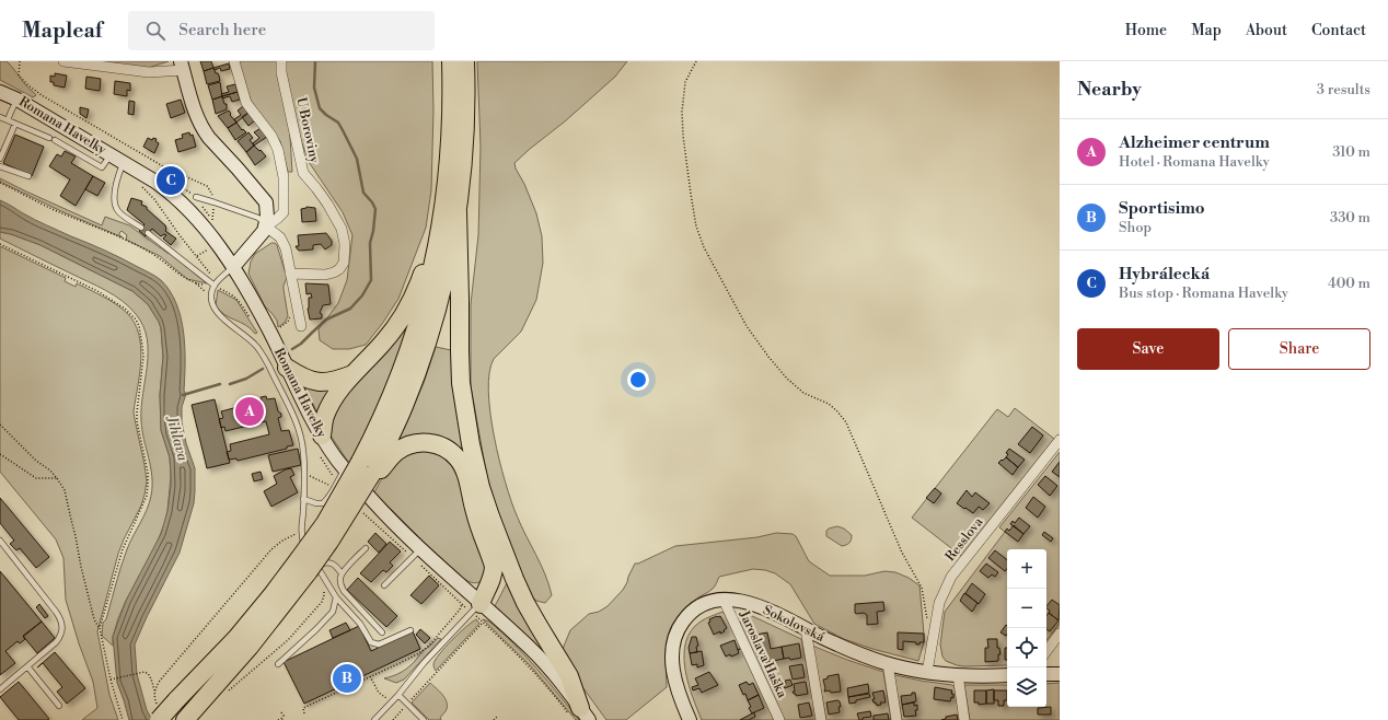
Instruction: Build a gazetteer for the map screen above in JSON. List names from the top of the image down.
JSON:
{
  "streets": {
    "street": [
      "Romana Havelky",
      "U Boroviny",
      "Resslova",
      "Sokolovská",
      "Jaroslava Haška"
    ]
  },
  "crossings": [
    ["Resslova", "Sokolovská"],
    ["Sokolovská", "Jaroslava Haška"]
  ],
  "water": ["Jihlava"],
  "page": {
    "header": "Mapleaf",
    "search": "Search here",
    "nav": [
      "Home",
      "Map",
      "About",
      "Contact"
    ],
    "heading": ["Nearby", "3 results"],
    "list": [
      {
        "mark": "A",
        "name": "Alzheimer centrum",
        "note": "Hotel · Romana Havelky",
        "value": "310 m"
      },
      {
        "mark": "B",
        "name": "Sportisimo",
        "note": "Shop",
        "value": "330 m"
      },
      {
        "mark": "C",
        "name": "Hybrálecká",
        "note": "Bus stop · Romana Havelky",
        "value": "400 m"
      }
    ],
    "pins": ["C", "A", "B"],
    "buttons": ["Save", "Share"],
    "map_buttons": ["+", "−"]
  }
}
